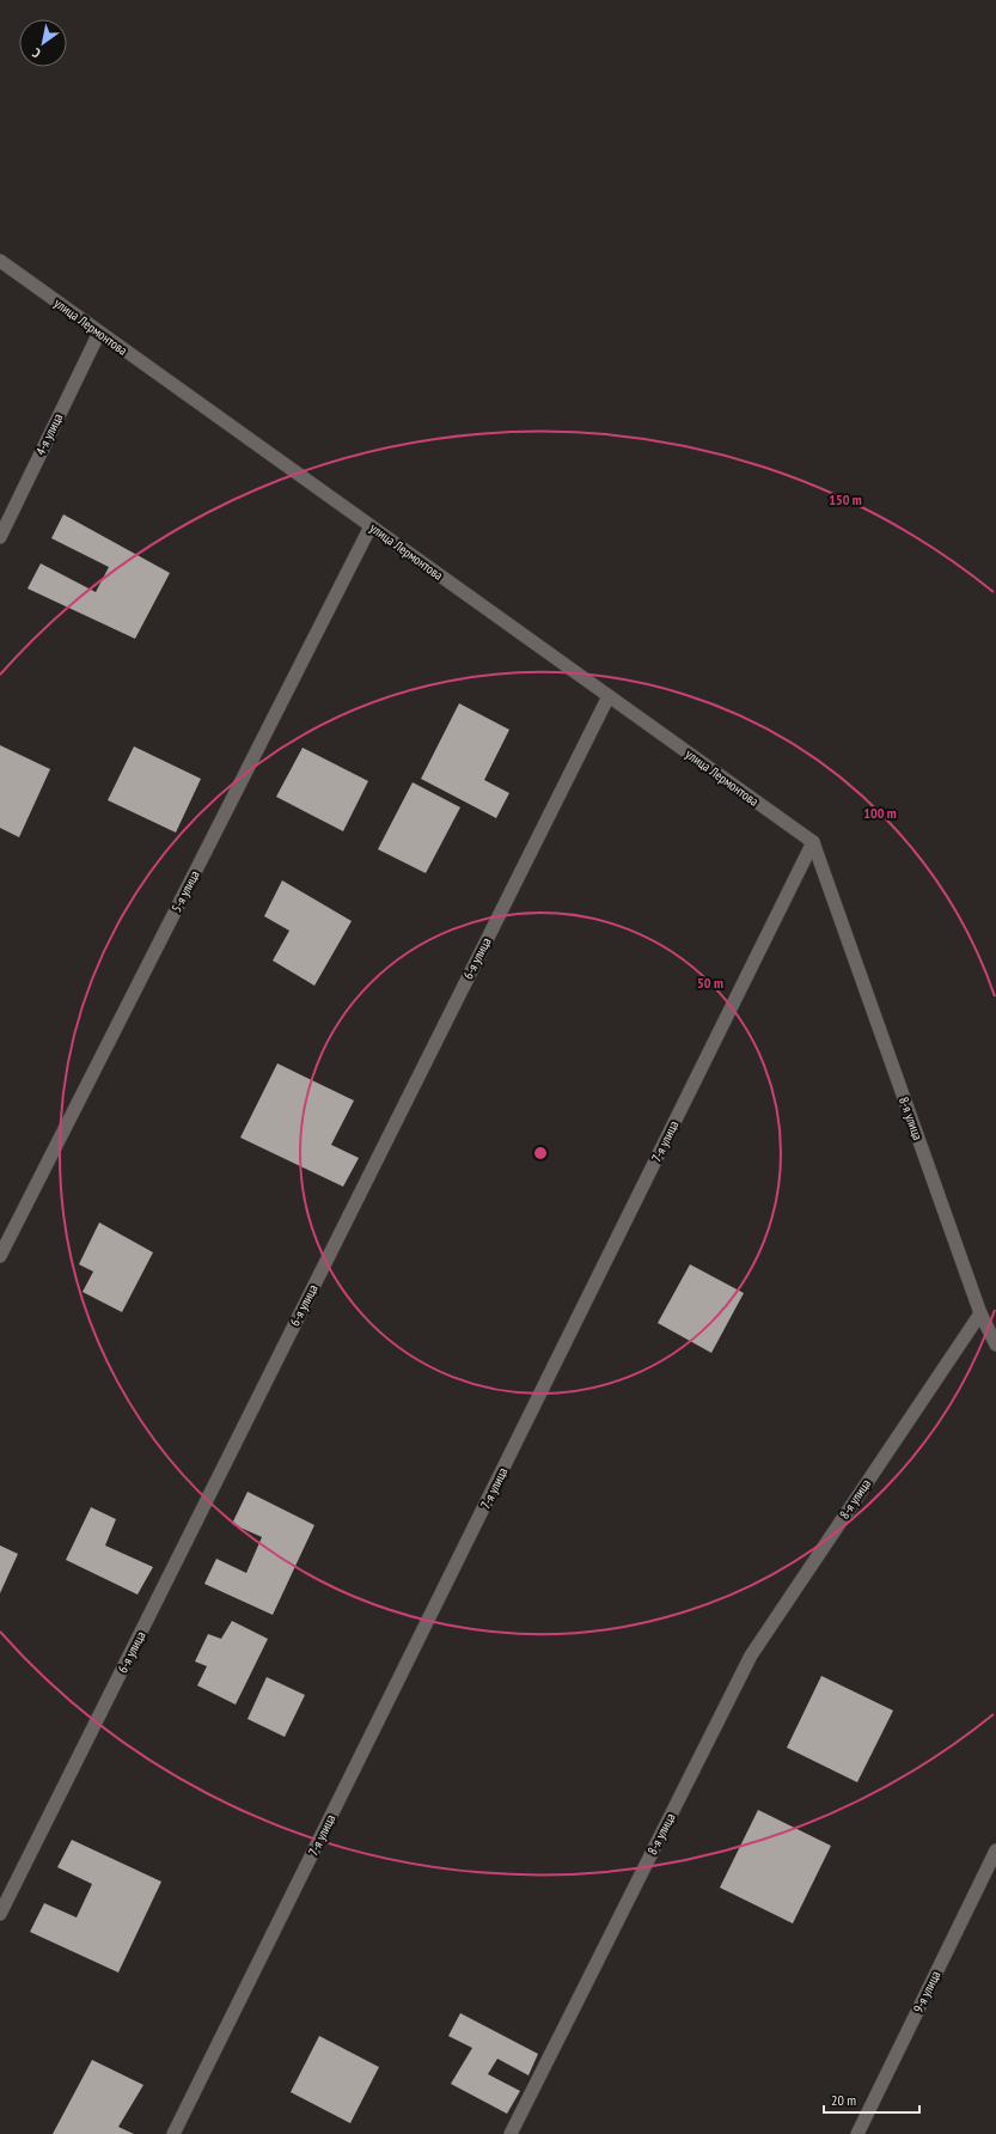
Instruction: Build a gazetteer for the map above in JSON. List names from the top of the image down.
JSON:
{
  "streets": {
    "street": [
      "улица Лермонтова",
      "4-я улица",
      "5-я улица",
      "6-я улица",
      "8-я улица",
      "7-я улица",
      "9-я улица"
    ]
  },
  "crossings": [
    ["улица Лермонтова", "4-я улица"],
    ["улица Лермонтова", "5-я улица"],
    ["улица Лермонтова", "6-я улица"],
    ["улица Лермонтова", "8-я улица"],
    ["улица Лермонтова", "7-я улица"],
    ["8-я улица", "7-я улица"]
  ],
  "scale_bar": "20 m",
  "north": "bottom left",
  "rings": ["150 m", "100 m", "50 m"]
}
